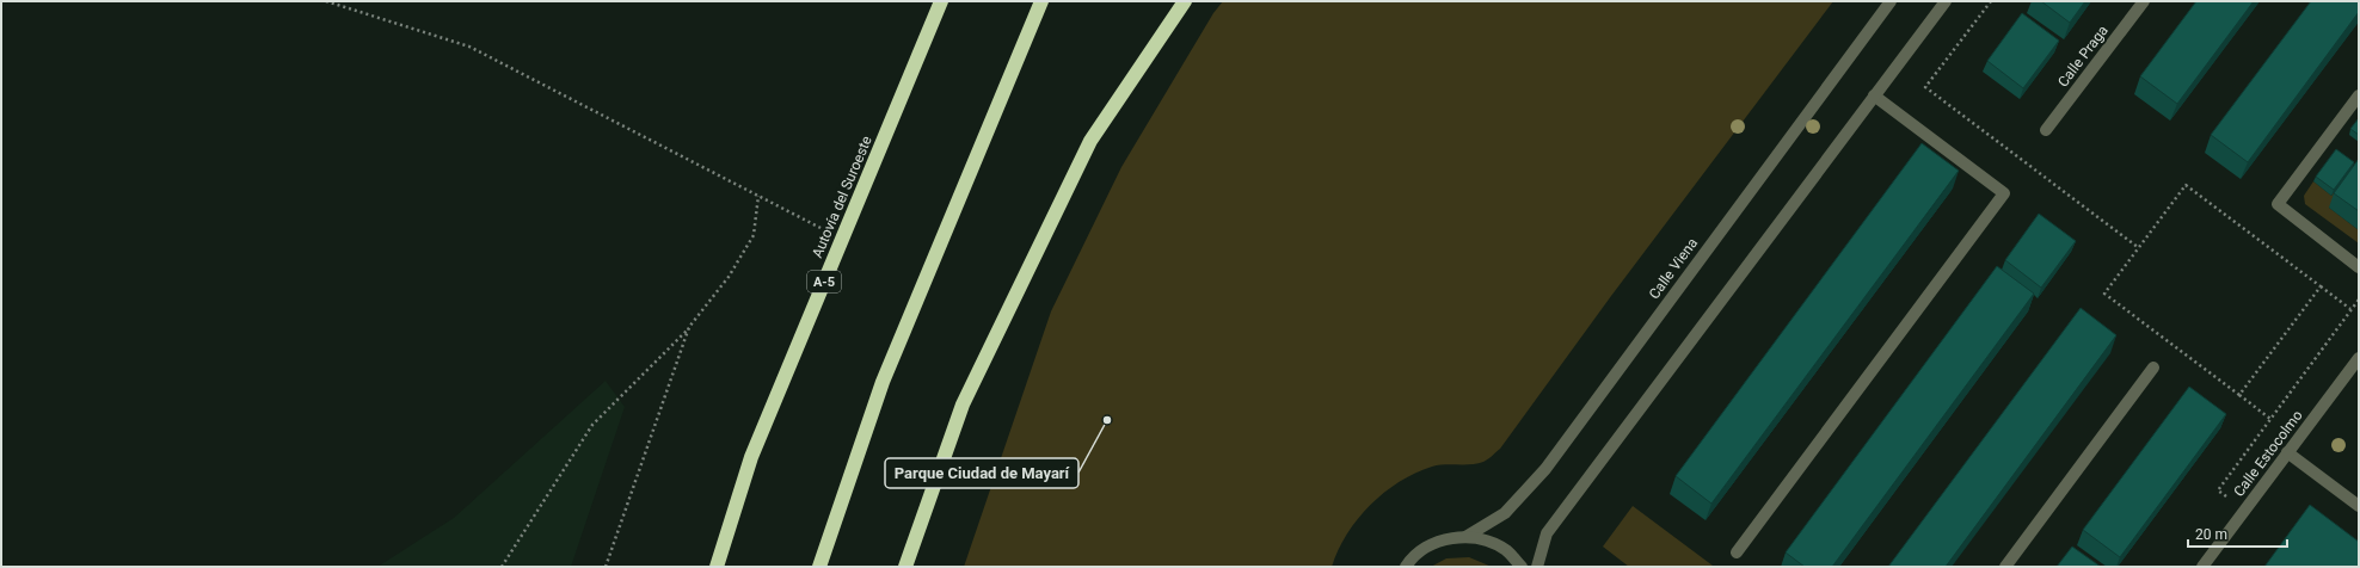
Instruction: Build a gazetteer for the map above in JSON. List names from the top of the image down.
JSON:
{
  "streets": {
    "highway": ["Autovía del Suroeste", "A-5"],
    "street": ["Calle Praga", "Calle Viena", "Calle Estocolmo"]
  },
  "places": ["Parque Ciudad de Mayarí"],
  "scale_bar": "20 m"
}
